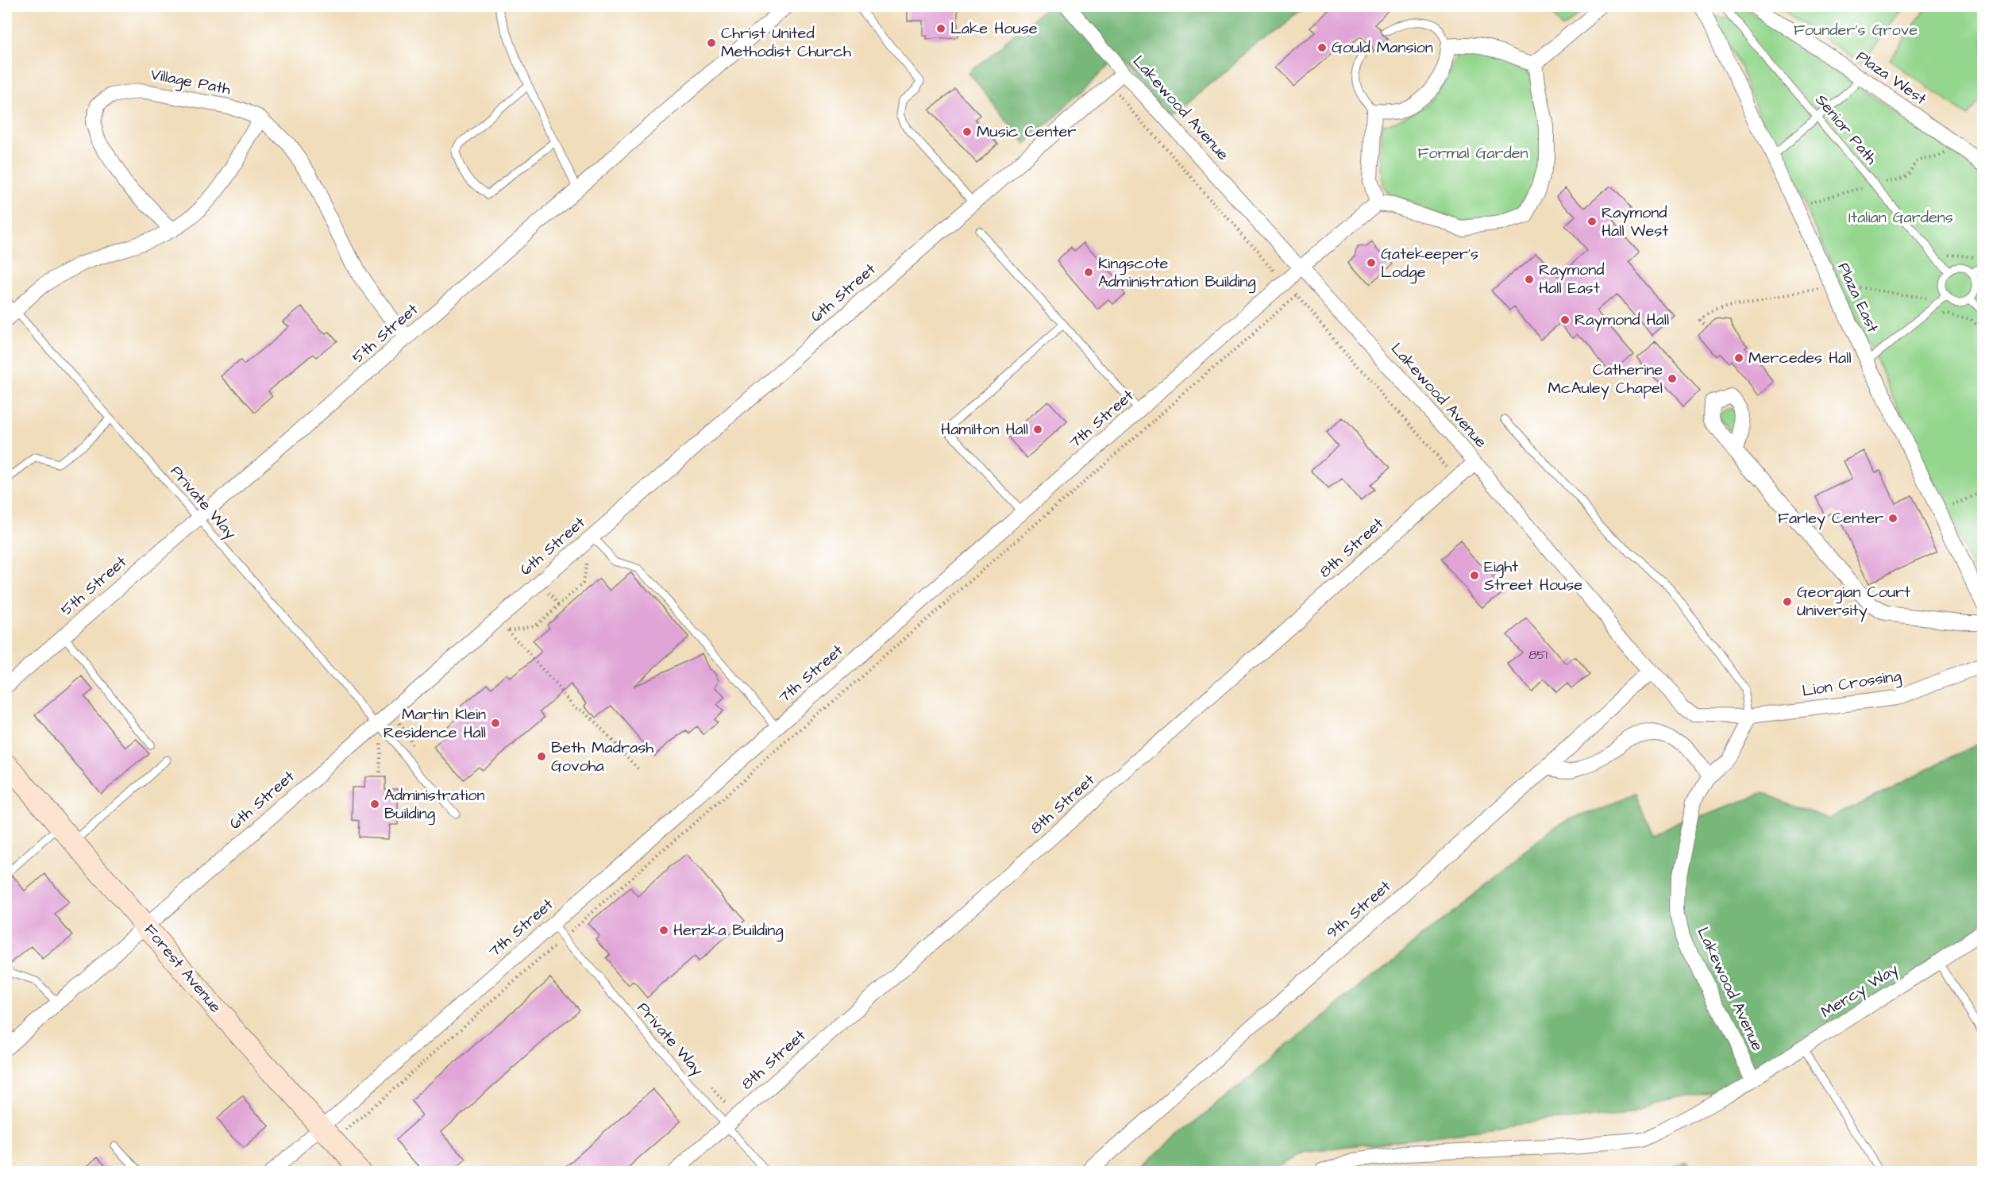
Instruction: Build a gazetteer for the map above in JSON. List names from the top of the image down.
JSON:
{
  "streets": {
    "street": [
      "Plaza West",
      "Village Path",
      "Lakewood Avenue",
      "6th Street",
      "Plaza East",
      "5th Street",
      "7th Street",
      "8th Street",
      "Lion Crossing",
      "9th Street",
      "Forest Avenue",
      "Mercy Way"
    ],
    "lane": ["Senior Path", "Private Way"]
  },
  "crossings": [
    ["Village Path", "5th Street"],
    ["Lakewood Avenue", "6th Street"],
    ["Lakewood Avenue", "7th Street"],
    ["Lakewood Avenue", "8th Street"],
    ["Lakewood Avenue", "Lion Crossing"],
    ["Lakewood Avenue", "9th Street"],
    ["Lakewood Avenue", "Mercy Way"],
    ["6th Street", "Private Way"],
    ["6th Street", "Forest Avenue"],
    ["5th Street", "Private Way"],
    ["7th Street", "Private Way"],
    ["7th Street", "Forest Avenue"],
    ["Private Way", "8th Street"]
  ],
  "parks": ["Founder's Grove", "Formal Garden", "Italian Gardens"],
  "places": [
    "Lake House",
    "Christ United Methodist Church",
    "Gould Mansion",
    "Music Center",
    "Raymond Hall West",
    "Gatekeeper's Lodge",
    "Kingscote Administration Building",
    "Raymond Hall East",
    "Raymond Hall",
    "Mercedes Hall",
    "Catherine McAuley Chapel",
    "Hamilton Hall",
    "Farley Center",
    "Eight Street House",
    "Georgian Court University",
    "Martin Klein Residence Hall",
    "Beth Madrash Govoha",
    "Administration Building",
    "Herzka Building"
  ],
  "house_numbers": ["851"]
}
